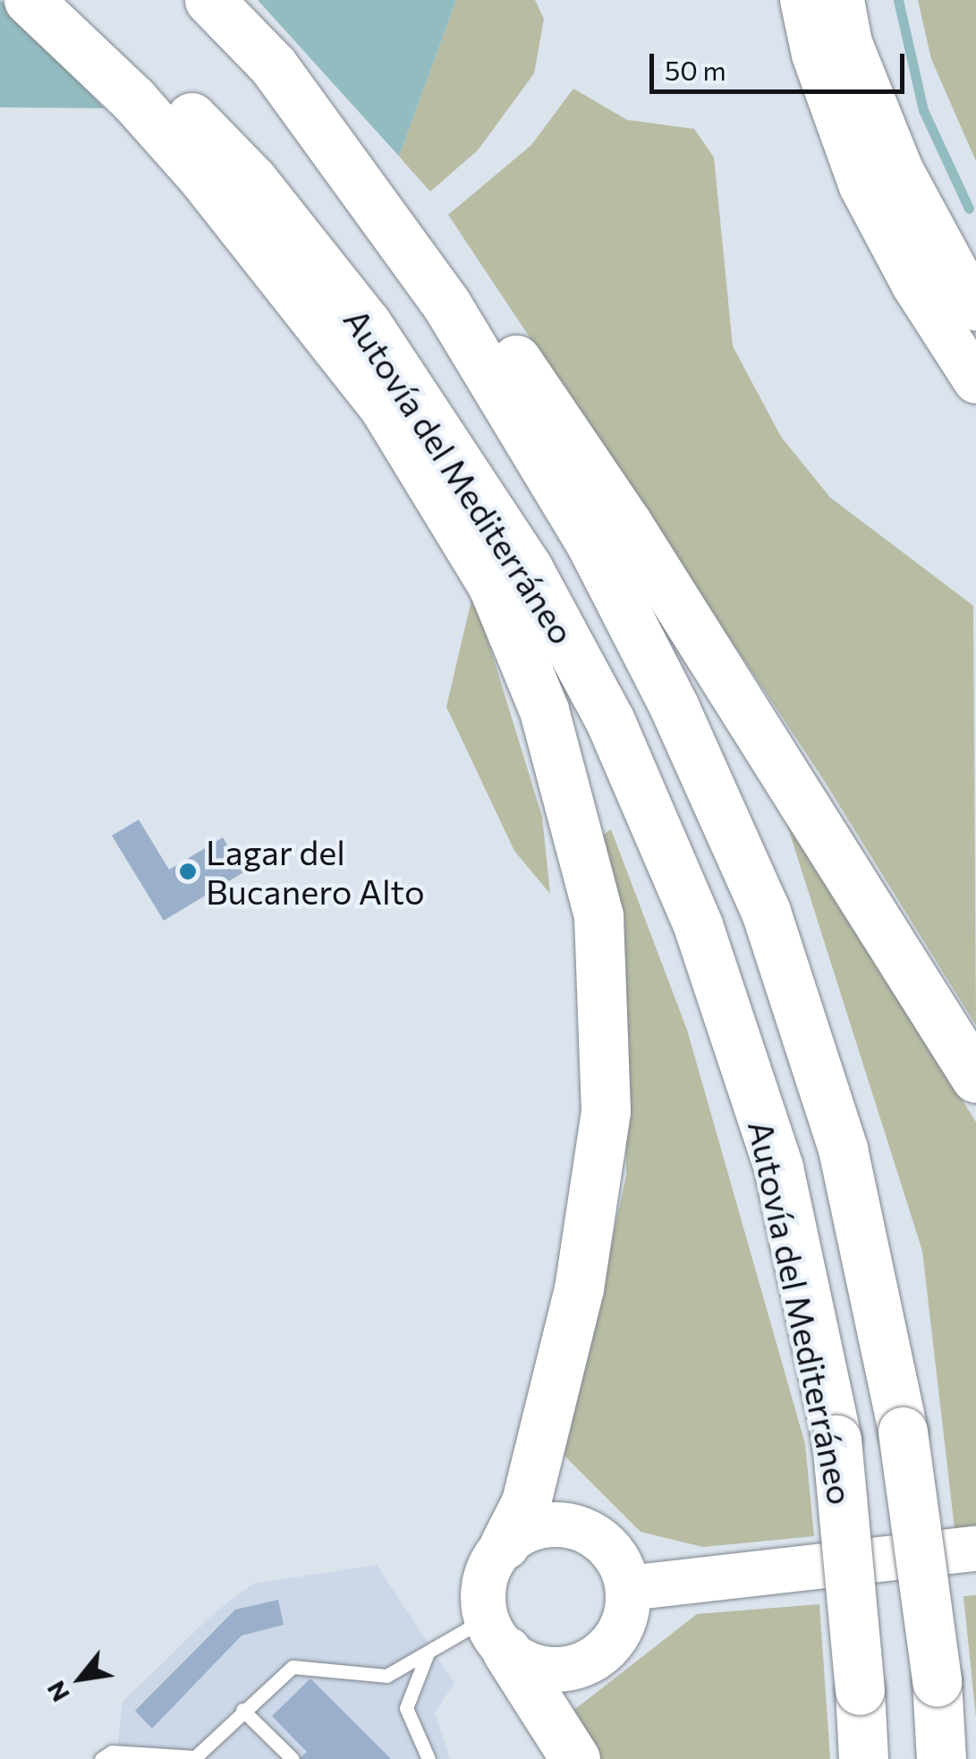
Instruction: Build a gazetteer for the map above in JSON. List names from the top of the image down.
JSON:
{
  "streets": {
    "highway": ["Autovía del Mediterráneo"]
  },
  "places": ["Lagar del Bucanero Alto"],
  "scale_bar": "50 m",
  "north": "bottom left"
}
